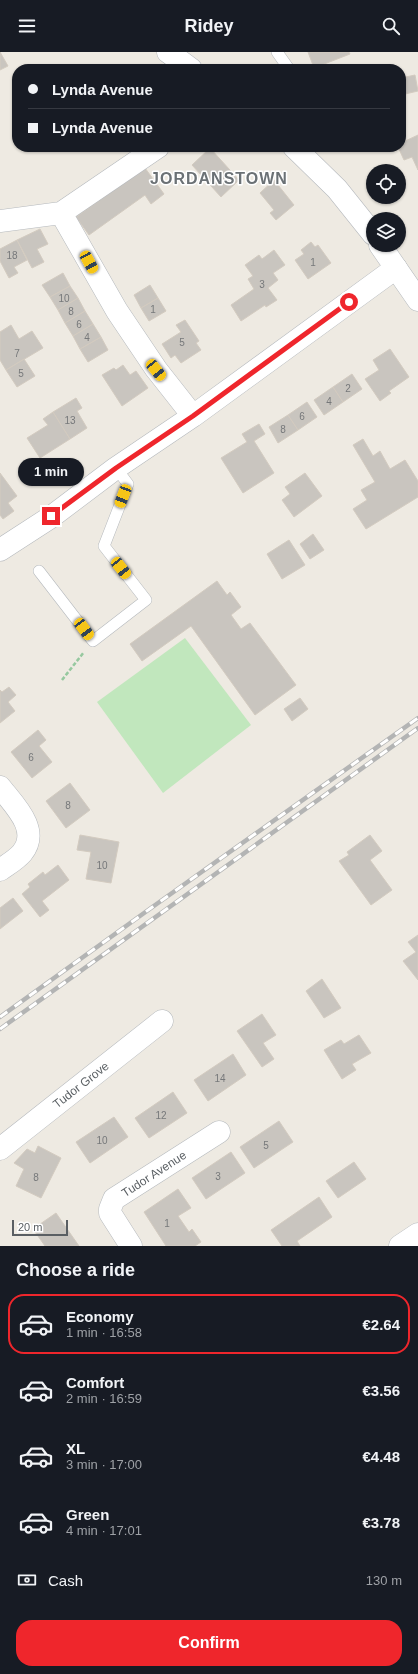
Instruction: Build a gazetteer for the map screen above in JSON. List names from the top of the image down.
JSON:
{
  "streets": {
    "street": ["Tudor Grove", "Tudor Avenue"]
  },
  "districts": ["JORDANSTOWN"],
  "house_numbers": [
    "18",
    "1",
    "3",
    "10",
    "1",
    "8",
    "6",
    "4",
    "5",
    "7",
    "5",
    "2",
    "4",
    "6",
    "13",
    "8",
    "6",
    "8",
    "10",
    "14",
    "12",
    "10",
    "5",
    "3",
    "8",
    "1"
  ],
  "scale_bar": "20 m",
  "page": {
    "header": "Ridey",
    "banner": ["Lynda Avenue", "Lynda Avenue"],
    "bubble": "1 min",
    "scale": "20 m",
    "heading": "Choose a ride",
    "list": [
      {
        "name": "Economy",
        "note": "1 min · 16:58",
        "value": "€2.64"
      },
      {
        "name": "Comfort",
        "note": "2 min · 16:59",
        "value": "€3.56"
      },
      {
        "name": "XL",
        "note": "3 min · 17:00",
        "value": "€4.48"
      },
      {
        "name": "Green",
        "note": "4 min · 17:01",
        "value": "€3.78"
      }
    ],
    "pay": ["Cash", "130 m"],
    "buttons": "Confirm"
  }
}
